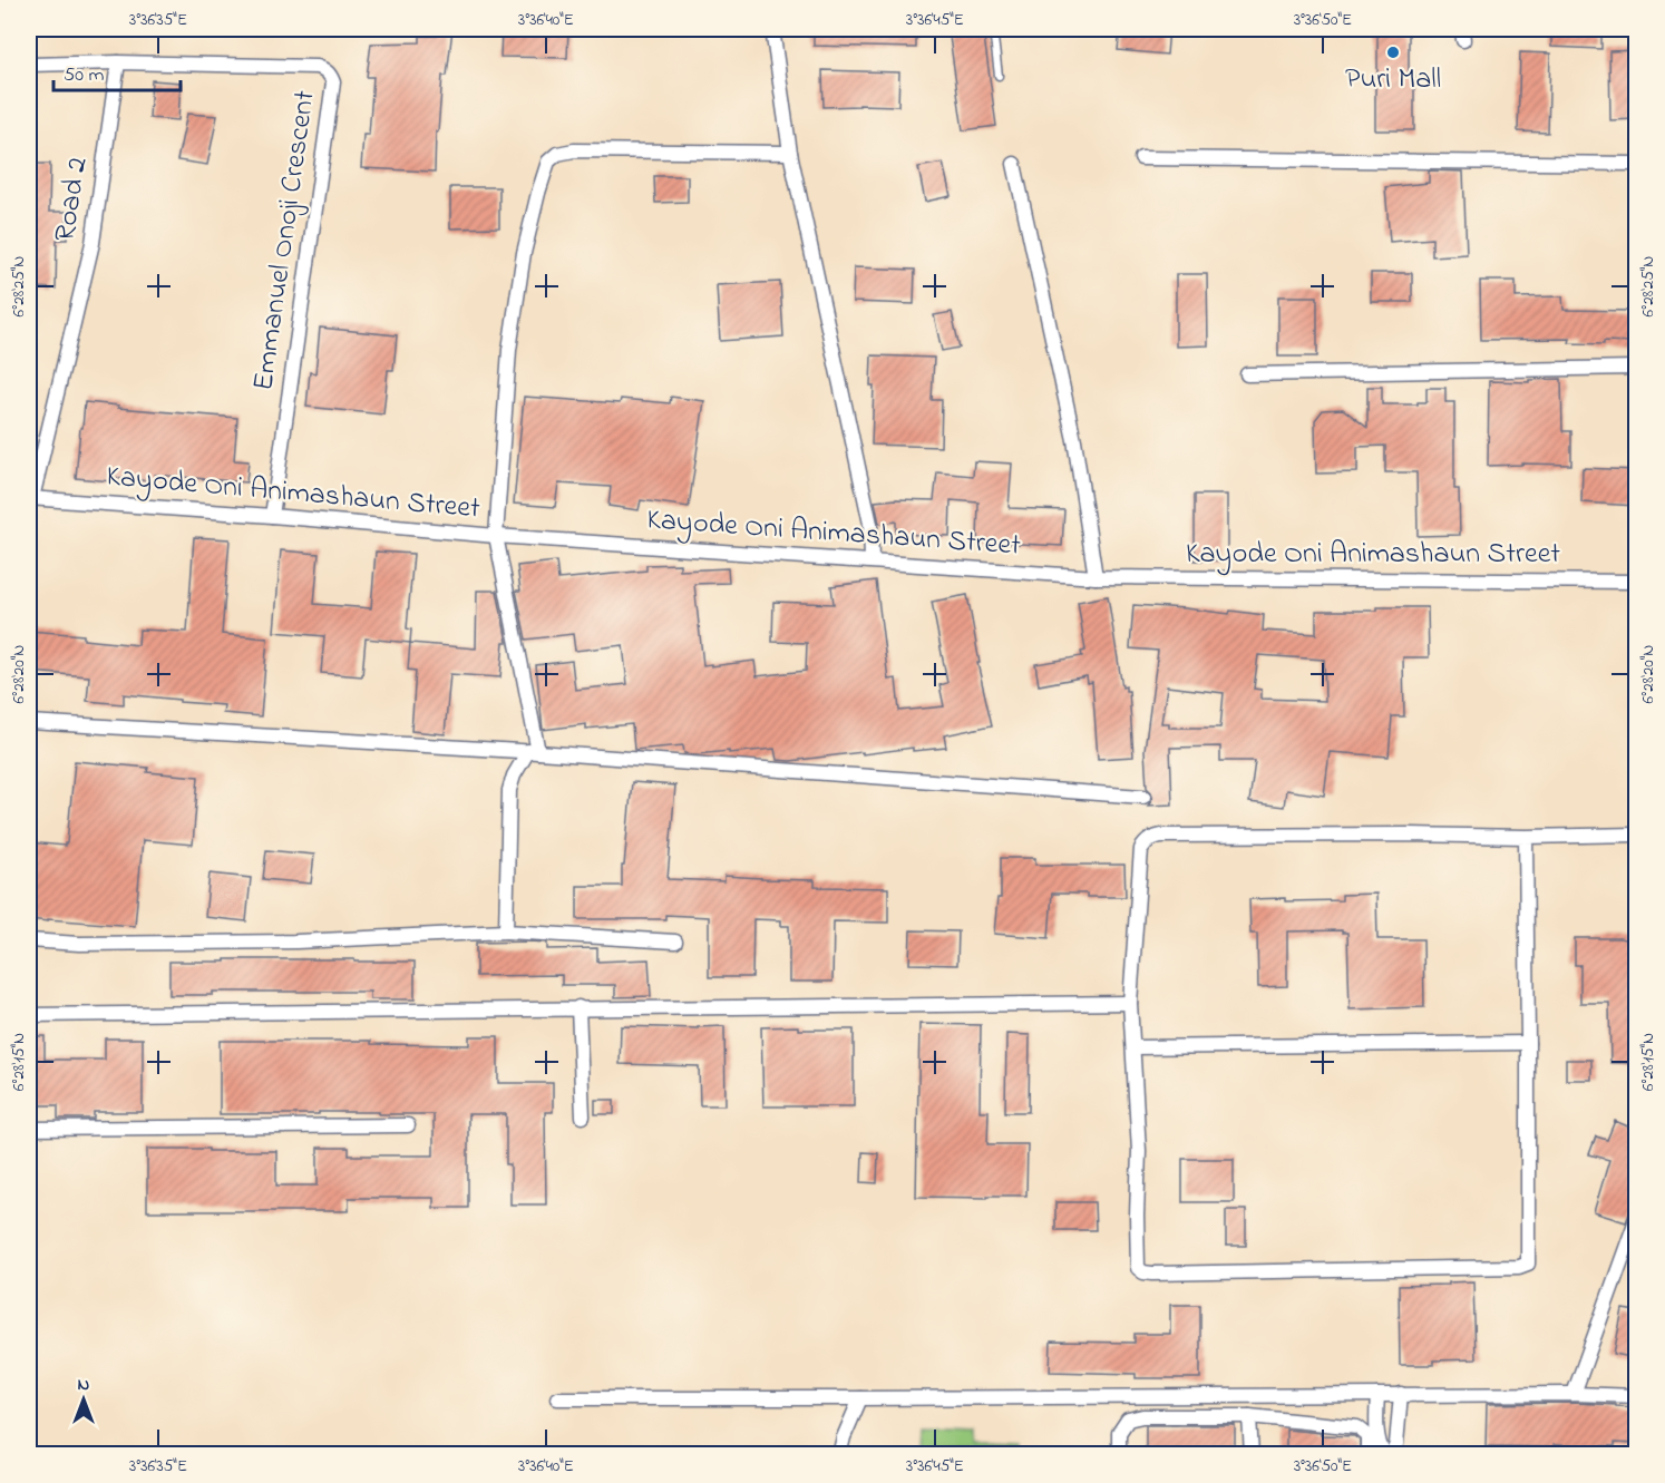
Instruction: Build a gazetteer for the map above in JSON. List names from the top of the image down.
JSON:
{
  "streets": {
    "street": ["Road 2", "Emmanuel Onoji Crescent", "Kayode Oni Animashaun Street"]
  },
  "crossings": [
    ["Road 2", "Emmanuel Onoji Crescent"],
    ["Road 2", "Kayode Oni Animashaun Street"],
    ["Emmanuel Onoji Crescent", "Kayode Oni Animashaun Street"]
  ],
  "places": ["Puri Mall"],
  "scale_bar": "50 m",
  "north": "top",
  "coordinates": [
    "3°36'35\"E",
    "3°36'40\"E",
    "3°36'45\"E",
    "3°36'50\"E",
    "6°28'25\"N",
    "6°28'20\"N",
    "6°28'15\"N"
  ]
}
